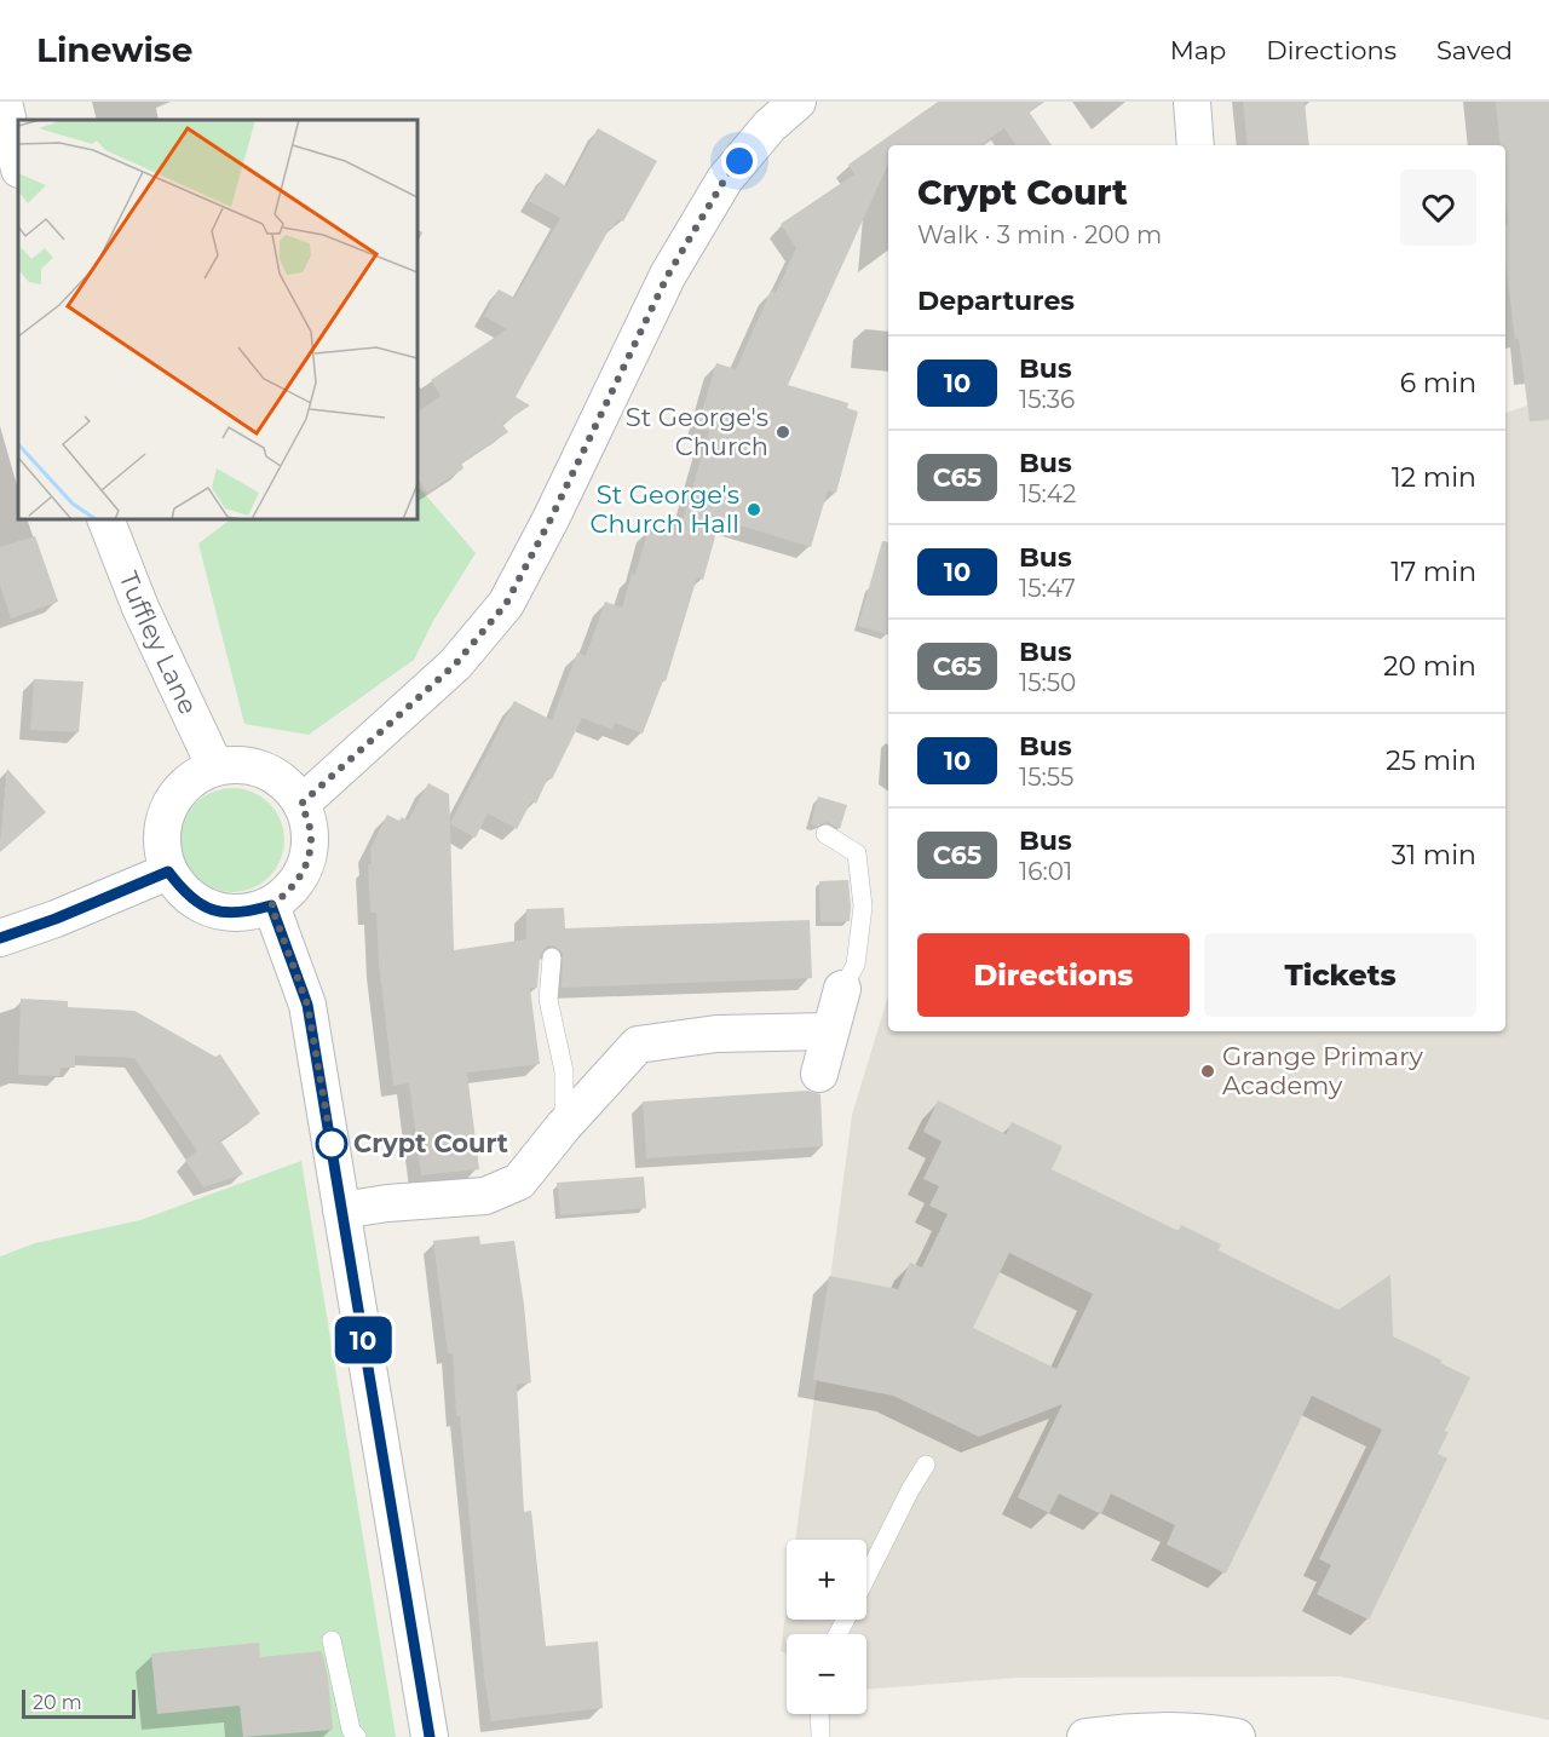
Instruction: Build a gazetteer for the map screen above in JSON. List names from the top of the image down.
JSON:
{
  "streets": {
    "street": ["Tuffley Lane"]
  },
  "places": [
    "St George's Church",
    "St George's Church Hall",
    "Grange Primary Academy",
    "Crypt Court"
  ],
  "lines": ["bus line 10"],
  "scale_bar": "20 m",
  "page": {
    "header": "Linewise",
    "nav": ["Map", "Directions", "Saved"],
    "on_map": "10",
    "heading": [
      ["Crypt Court", "Walk · 3 min · 200 m"],
      "Departures"
    ],
    "list": [
      {
        "mark": "10",
        "name": "Bus",
        "note": "15:36",
        "value": "6 min"
      },
      {
        "mark": "C65",
        "name": "Bus",
        "note": "15:42",
        "value": "12 min"
      },
      {
        "mark": "10",
        "name": "Bus",
        "note": "15:47",
        "value": "17 min"
      },
      {
        "mark": "C65",
        "name": "Bus",
        "note": "15:50",
        "value": "20 min"
      },
      {
        "mark": "10",
        "name": "Bus",
        "note": "15:55",
        "value": "25 min"
      },
      {
        "mark": "C65",
        "name": "Bus",
        "note": "16:01",
        "value": "31 min"
      }
    ],
    "buttons": ["Directions", "Tickets"],
    "map_buttons": ["+", "−"],
    "scale": "20 m"
  }
}
